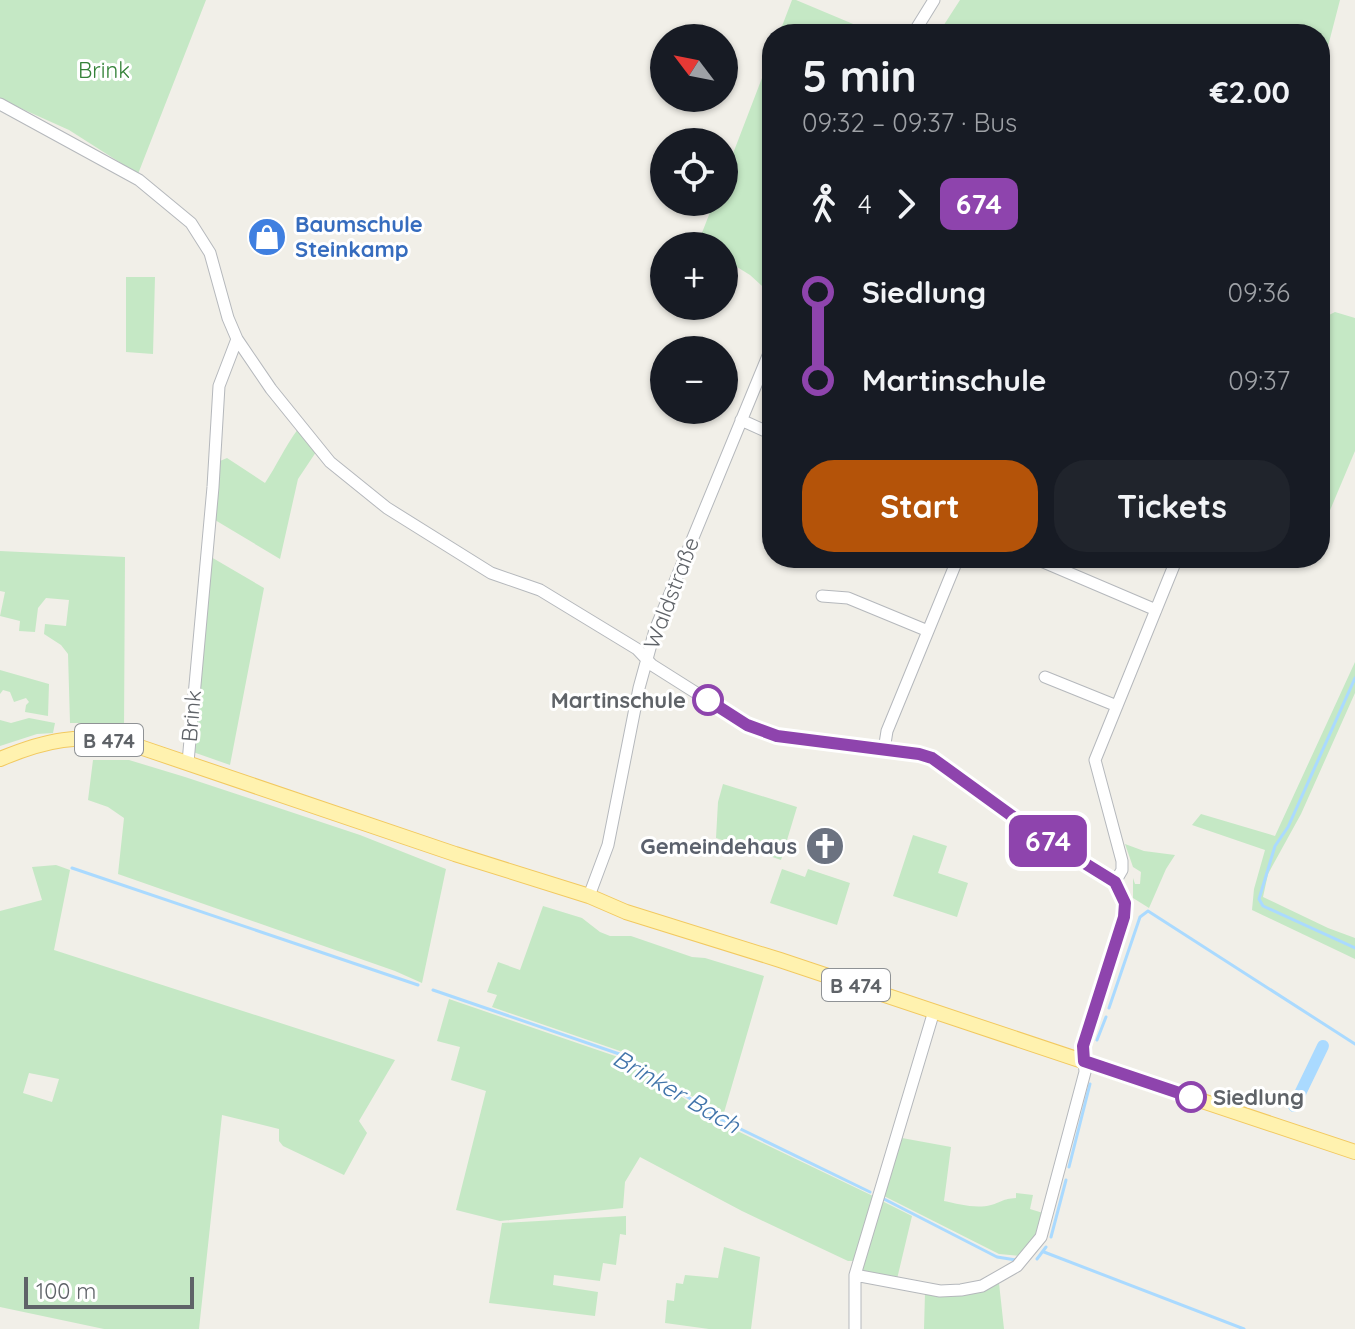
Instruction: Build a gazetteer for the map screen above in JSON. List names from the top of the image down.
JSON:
{
  "streets": {
    "main road": ["B 474"],
    "street": ["Waldstraße", "Brink"]
  },
  "crossings": [
    ["Waldstraße", "B 474"],
    ["Brink", "B 474"]
  ],
  "water": ["Brinker Bach"],
  "parks": ["Brink"],
  "places": {
    "shop": ["Baumschule Steinkamp"],
    "other": ["Martinschule", "Siedlung"],
    "church": ["Gemeindehaus"]
  },
  "lines": ["bus line 674"],
  "scale_bar": "100 m",
  "north": "top left",
  "page": {
    "on_map": "674",
    "map_buttons": ["+", "−"],
    "heading": ["5 min", "09:32 – 09:37 · Bus", "€2.00"],
    "legs": ["4", "674"],
    "list": [
      {
        "name": "Siedlung",
        "value": "09:36"
      },
      {
        "name": "Martinschule",
        "value": "09:37"
      }
    ],
    "buttons": ["Start", "Tickets"],
    "scale": "100 m"
  }
}
